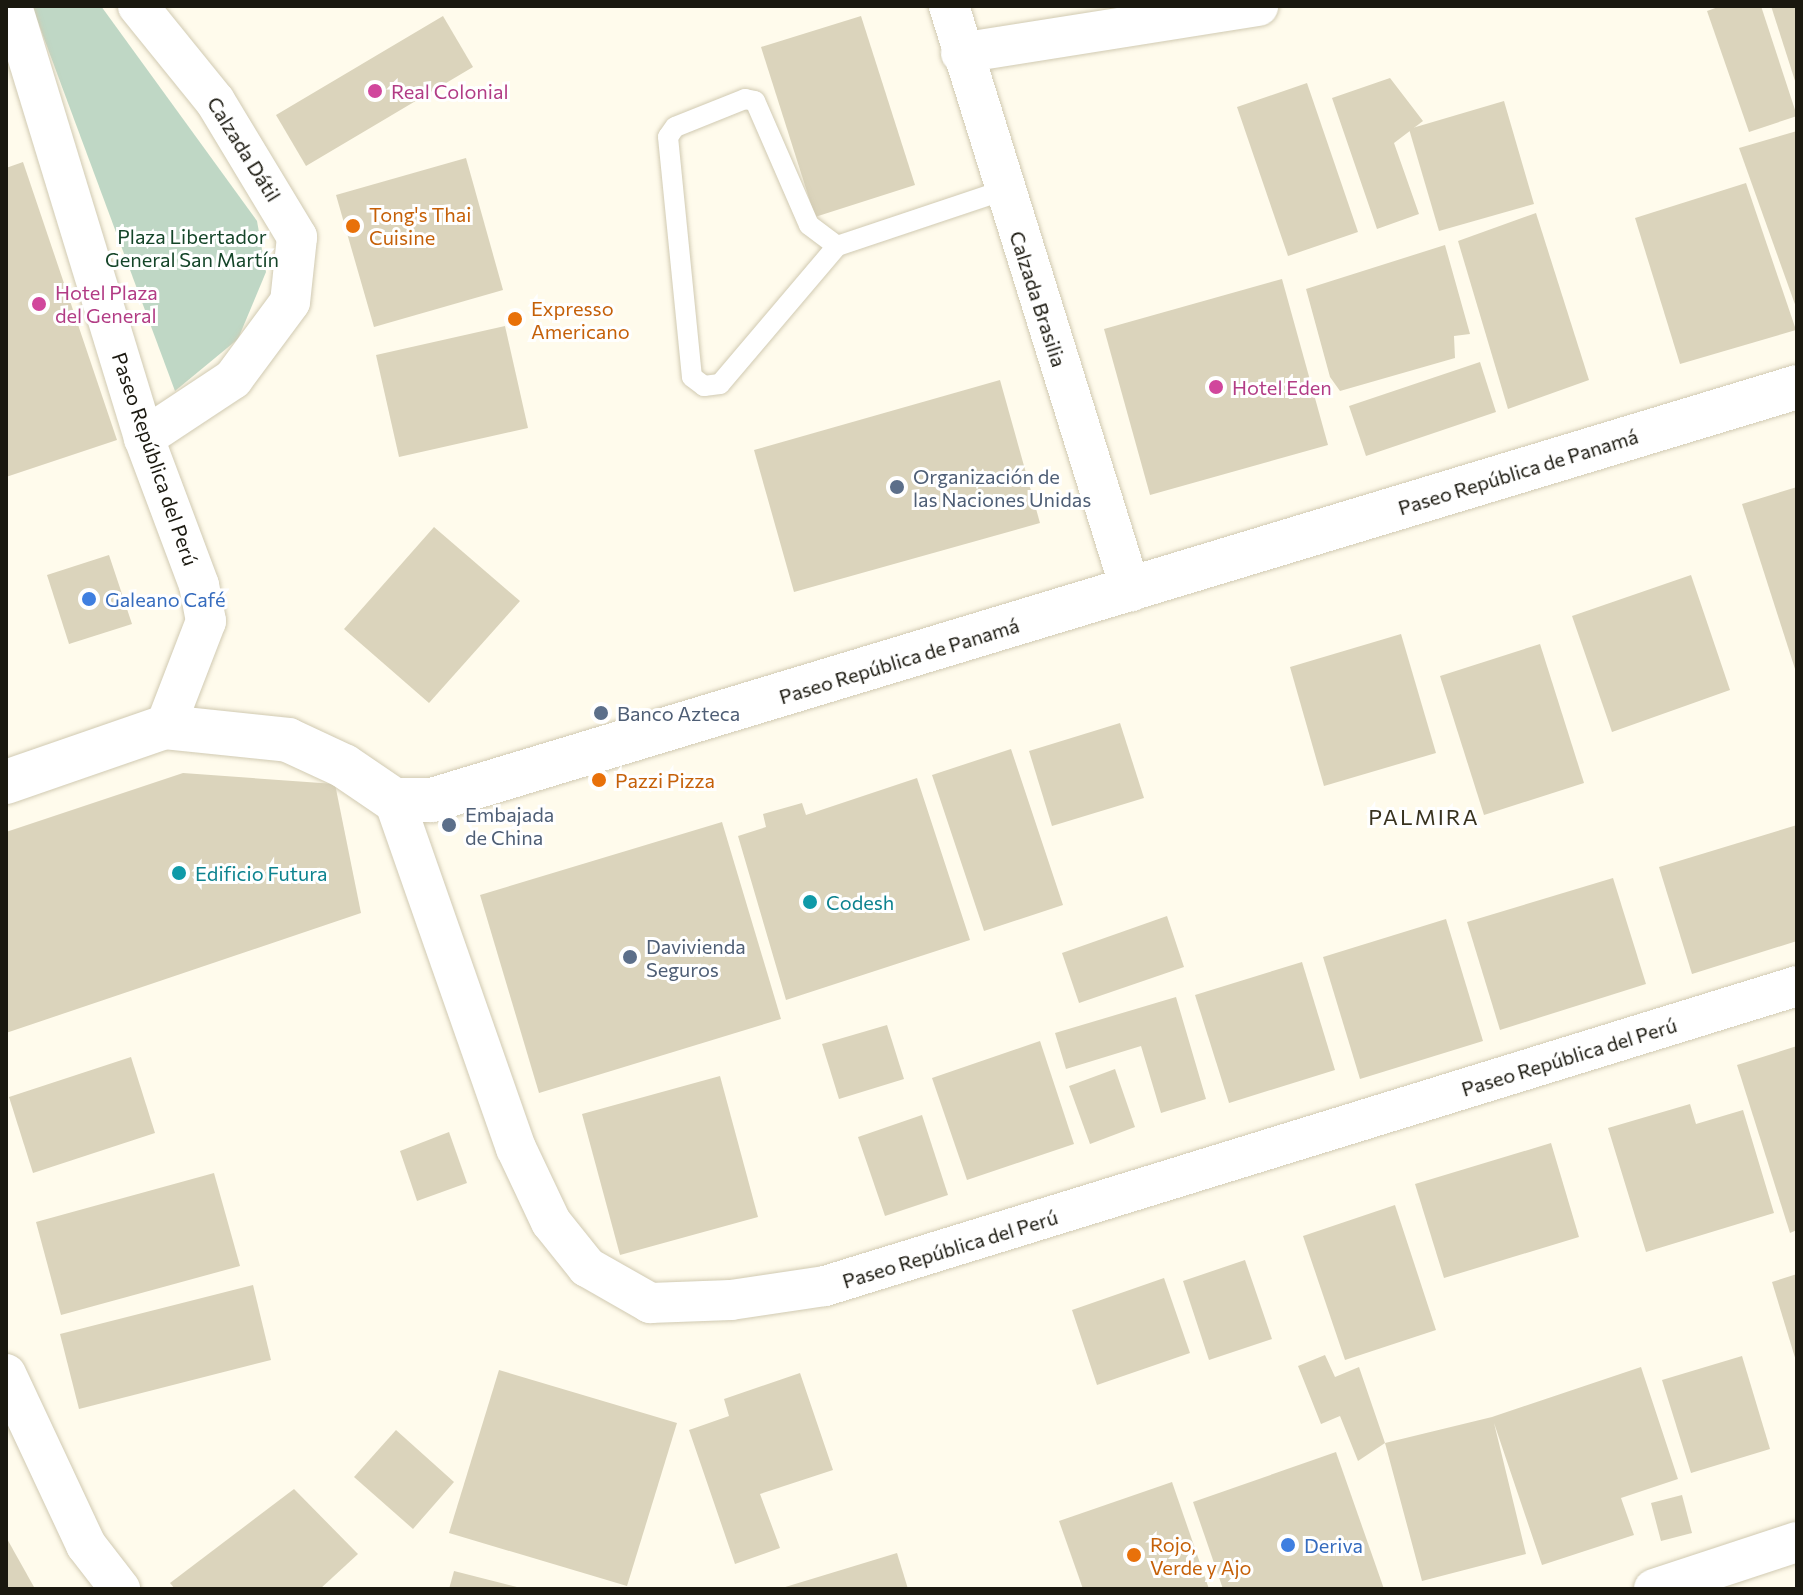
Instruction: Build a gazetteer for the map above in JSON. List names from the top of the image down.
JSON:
{
  "streets": {
    "street": [
      "Calzada Dátil",
      "Calzada Brasilia",
      "Paseo República del Perú",
      "Paseo República de Panamá"
    ]
  },
  "crossings": [
    ["Calzada Dátil", "Paseo República del Perú"],
    ["Calzada Brasilia", "Paseo República de Panamá"],
    ["Paseo República del Perú", "Paseo República de Panamá"]
  ],
  "districts": ["PALMIRA"],
  "parks": ["Plaza Libertador General San Martín"],
  "places": [
    "Real Colonial",
    "Tong's Thai Cuisine",
    "Hotel Plaza del General",
    "Expresso Americano",
    "Hotel Eden",
    "Organización de las Naciones Unidas",
    "Galeano Café",
    "Banco Azteca",
    "Pazzi Pizza",
    "Embajada de China",
    "Edificio Futura",
    "Codesh",
    "Davivienda Seguros",
    "Deriva",
    "Rojo, Verde y Ajo"
  ]
}
